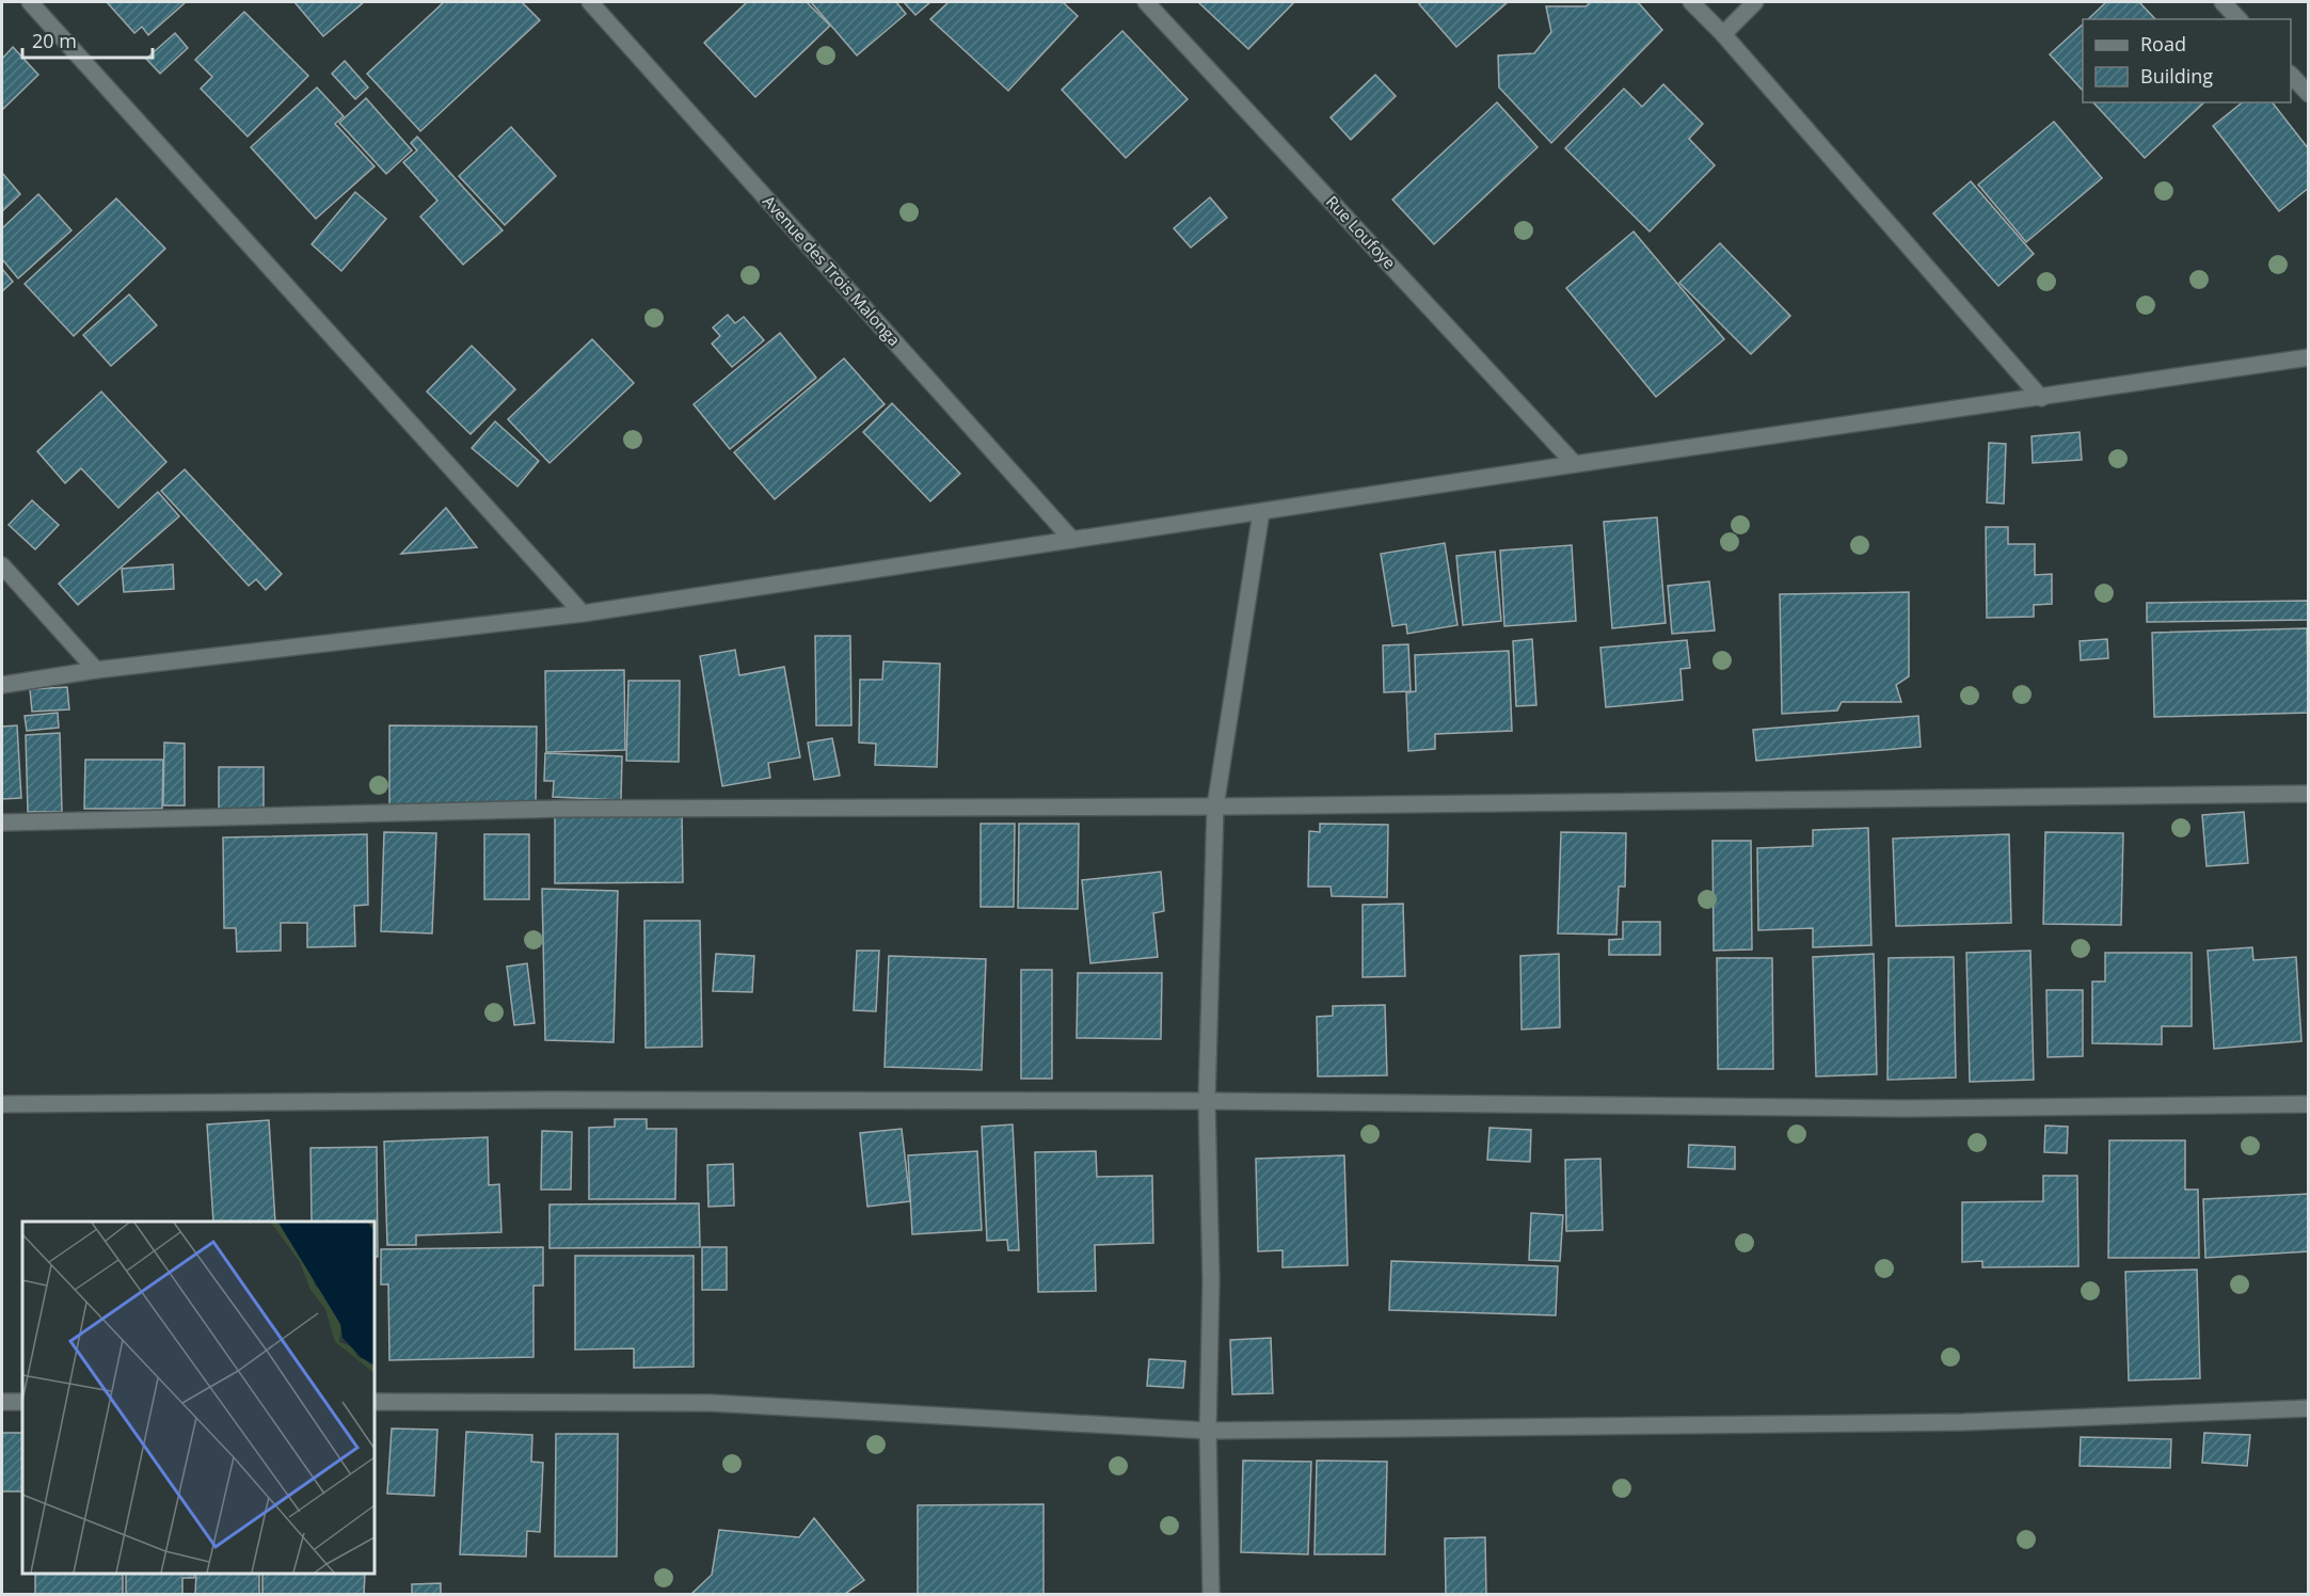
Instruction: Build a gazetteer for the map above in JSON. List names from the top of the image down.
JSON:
{
  "streets": {
    "street": ["Rue Loufoye", "Avenue des Trois Malonga"]
  },
  "legend": ["Road", "Building"],
  "scale_bar": "20 m"
}
